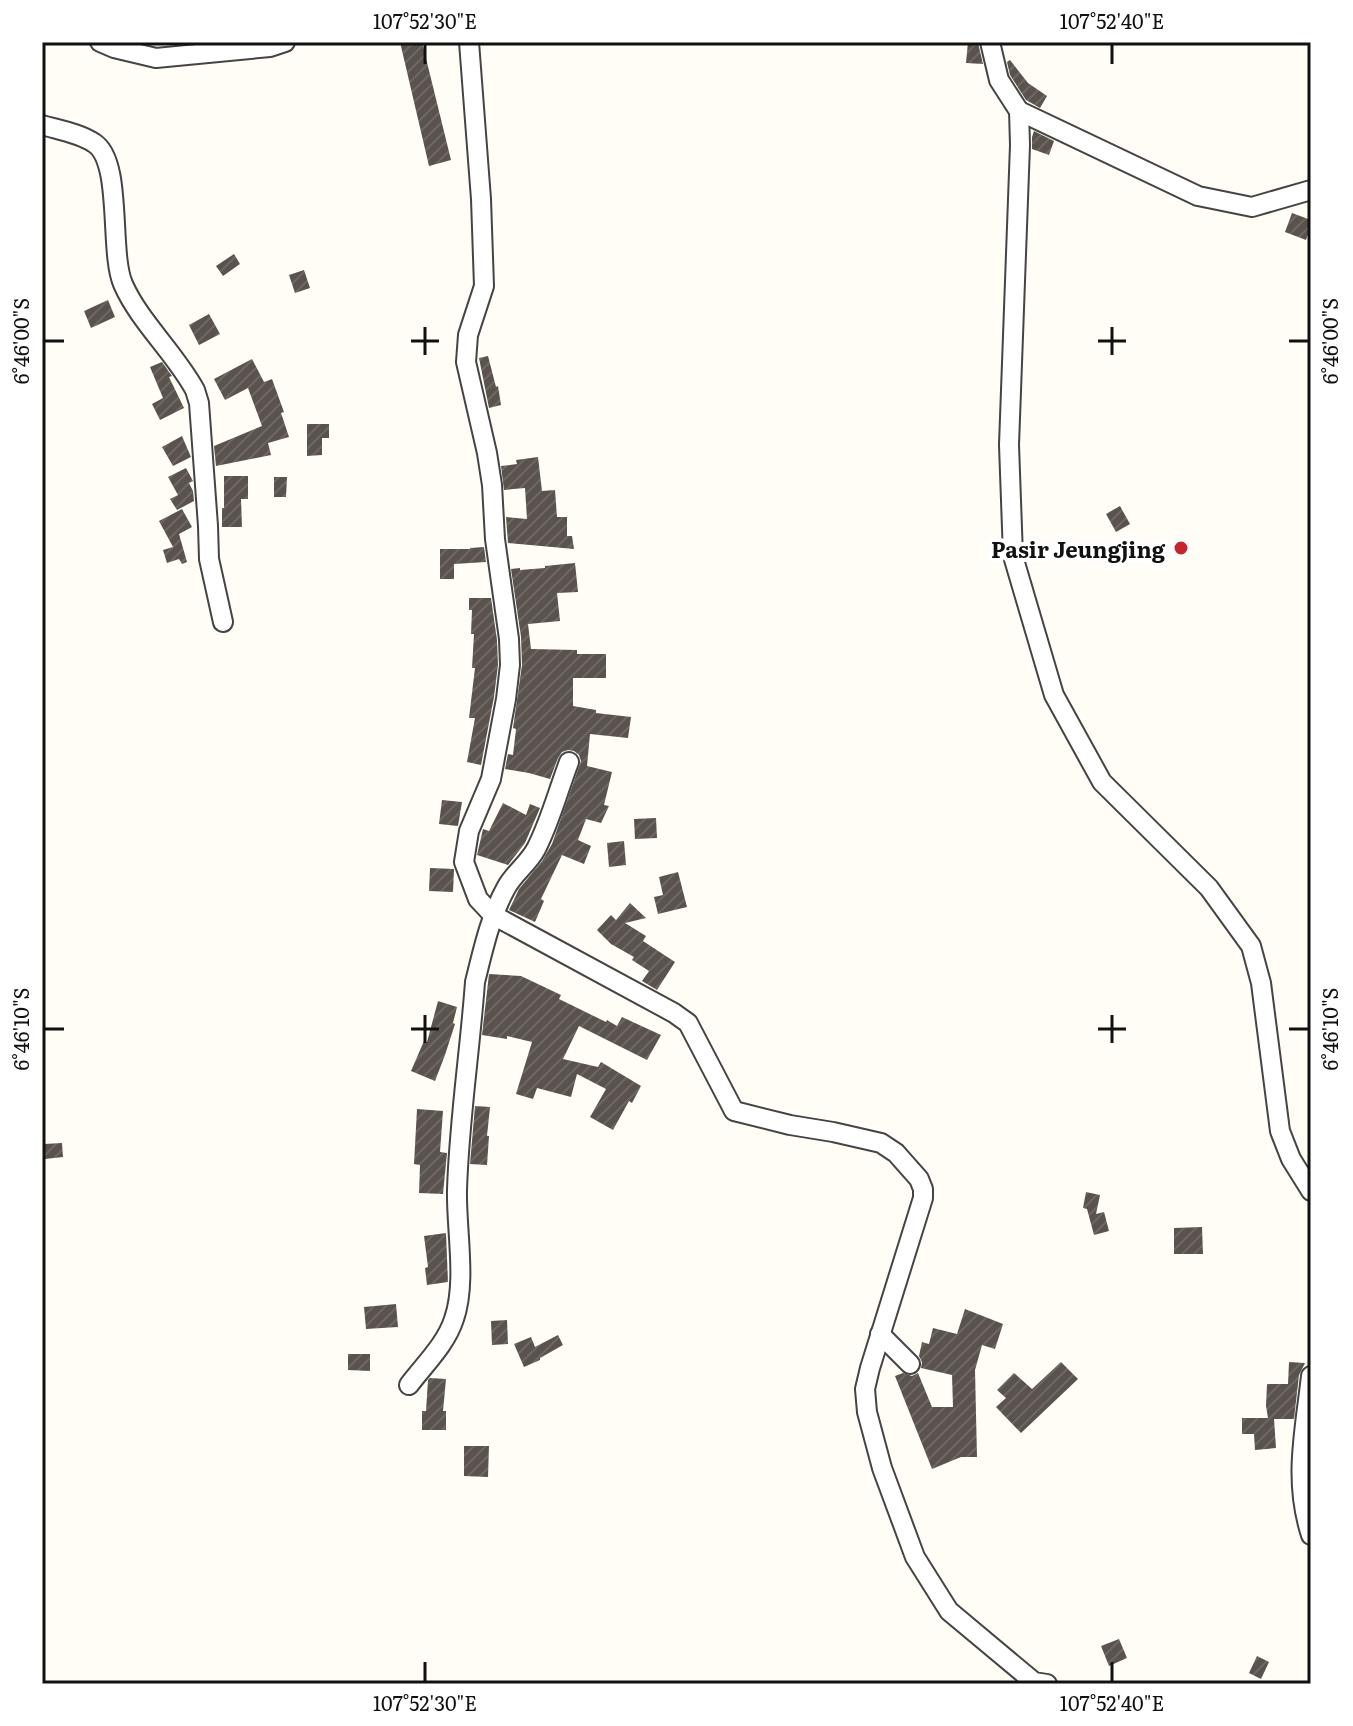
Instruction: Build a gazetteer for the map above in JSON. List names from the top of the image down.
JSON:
{
  "places": ["Pasir Jeungjing"],
  "coordinates": [
    "107°52'30\"E",
    "107°52'40\"E",
    "6°46'00\"S",
    "6°46'10\"S"
  ]
}
